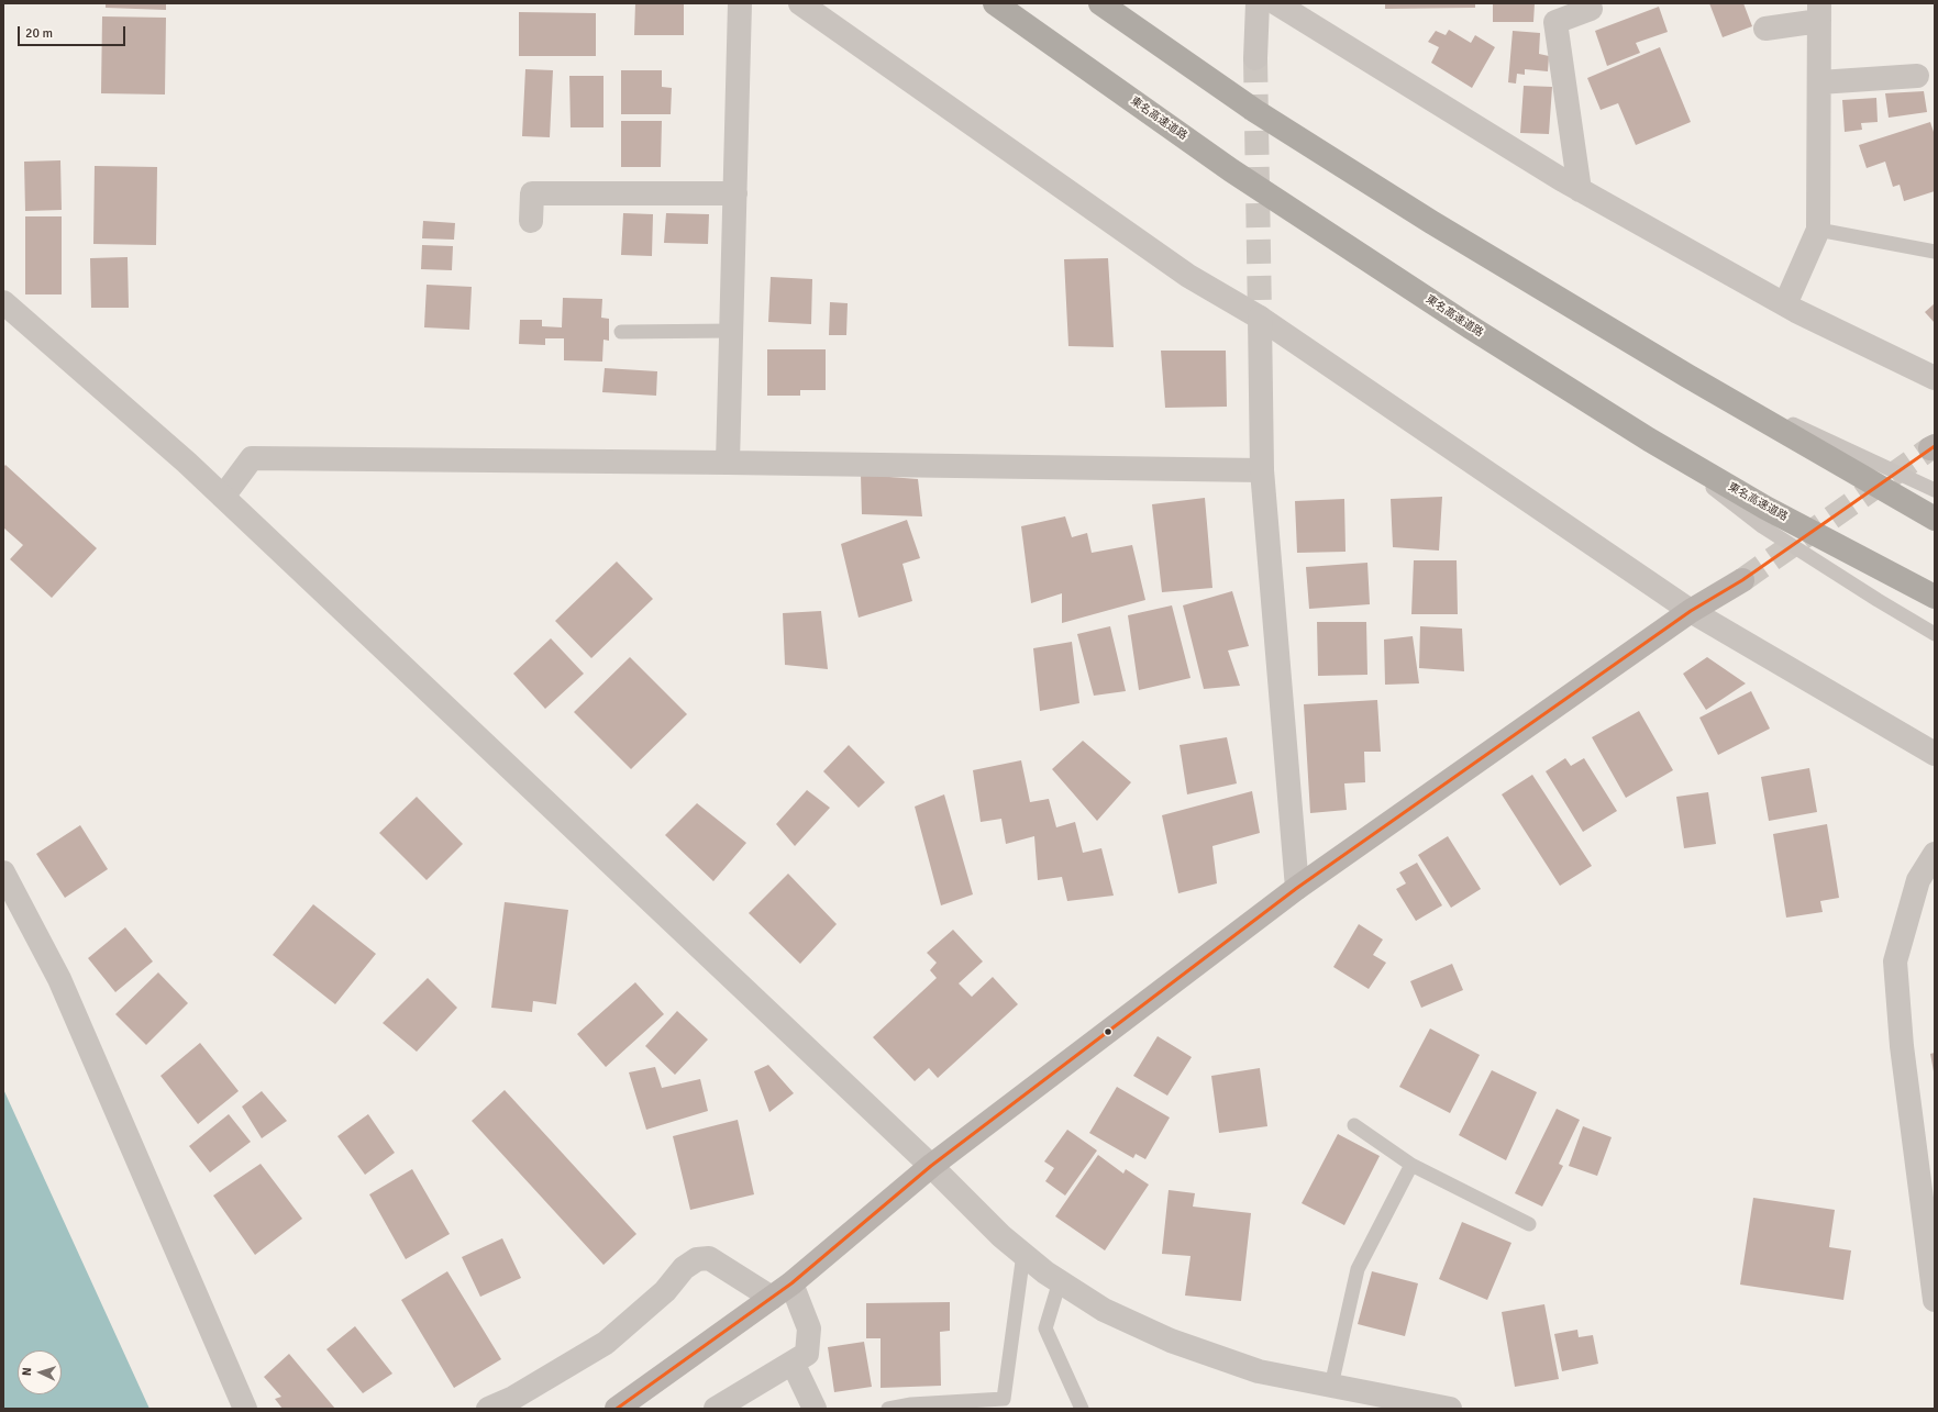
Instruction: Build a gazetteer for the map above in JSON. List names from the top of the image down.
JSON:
{
  "streets": {
    "highway": ["東名高速道路"]
  },
  "scale_bar": "20 m",
  "north": "left"
}
